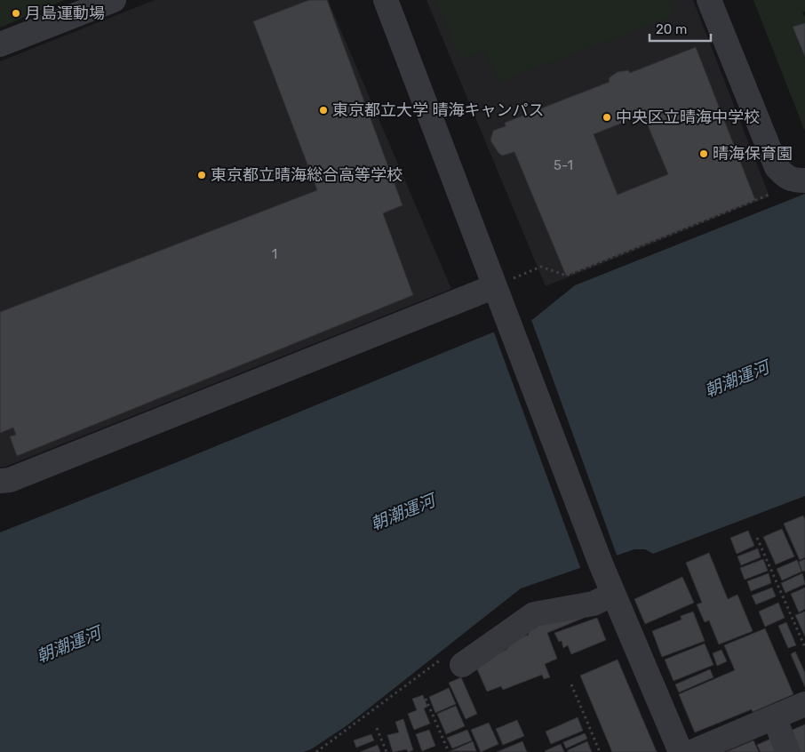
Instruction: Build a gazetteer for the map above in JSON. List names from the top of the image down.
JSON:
{
  "water": ["朝潮運河"],
  "places": [
    "月島運動場",
    "東京都立大学 晴海キャンパス",
    "中央区立晴海中学校",
    "晴海保育園",
    "東京都立晴海総合高等学校"
  ],
  "house_numbers": ["5-1", "1"],
  "scale_bar": "20 m"
}
